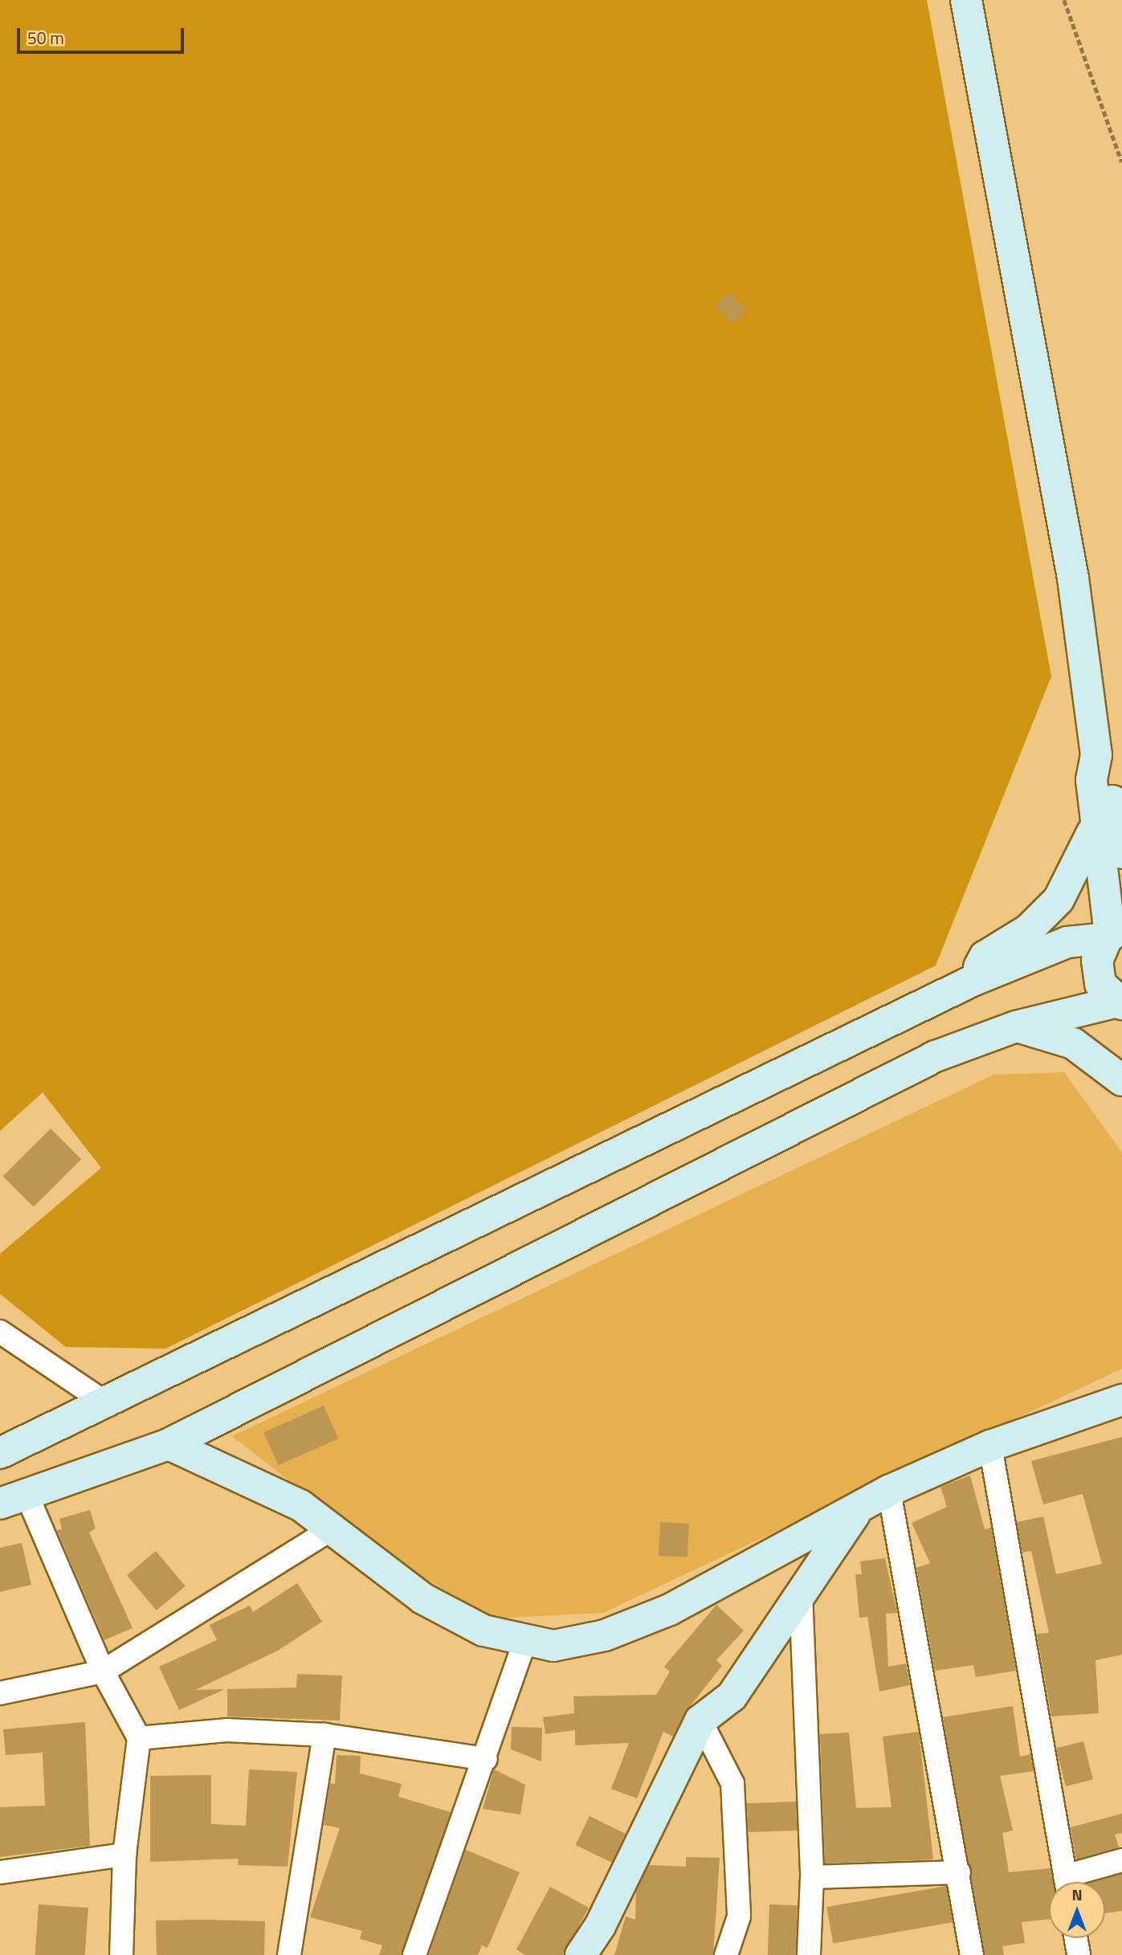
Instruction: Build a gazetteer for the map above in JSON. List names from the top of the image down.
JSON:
{
  "scale_bar": "50 m",
  "north": "top"
}
